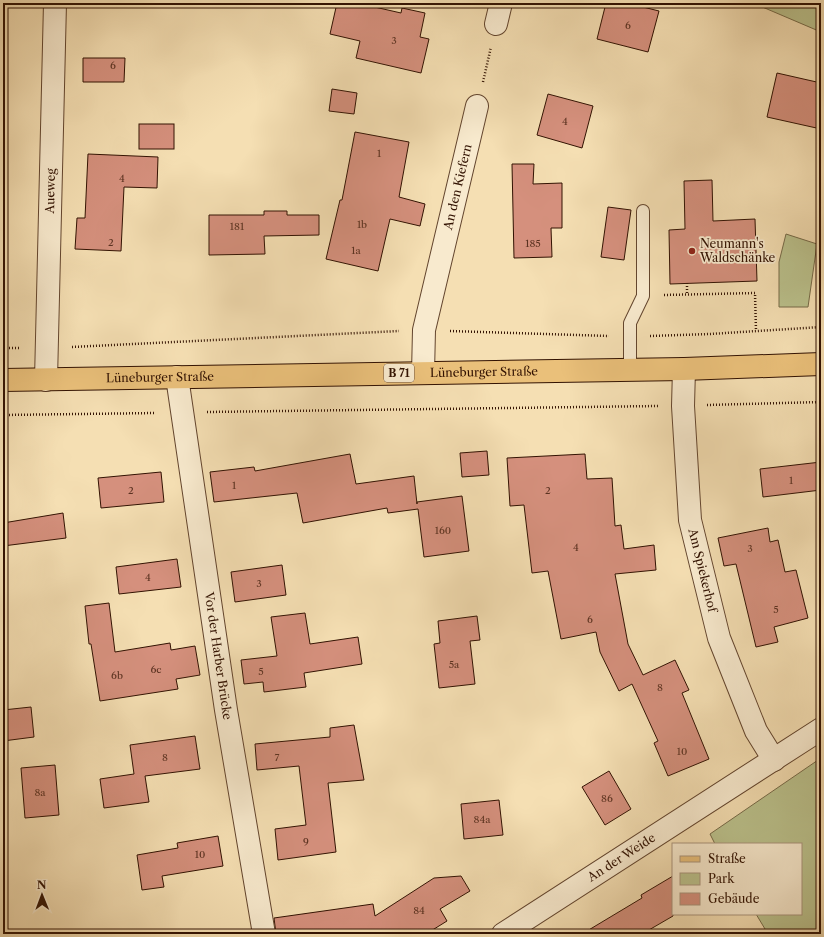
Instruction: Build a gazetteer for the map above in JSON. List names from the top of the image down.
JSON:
{
  "streets": {
    "main road": ["Lüneburger Straße", "B 71"],
    "street": [
      "An den Kiefern",
      "Aueweg",
      "Am Spiekerhof",
      "Vor der Harber Brücke",
      "An der Weide"
    ]
  },
  "crossings": [
    ["An den Kiefern", "Lüneburger Straße"],
    ["Aueweg", "Lüneburger Straße"],
    ["Lüneburger Straße", "Am Spiekerhof"],
    ["Lüneburger Straße", "Vor der Harber Brücke"],
    ["Am Spiekerhof", "An der Weide"]
  ],
  "places": ["Neumann's Waldschänke"],
  "house_numbers": [
    "6",
    "3",
    "6",
    "4",
    "1",
    "4",
    "1b",
    "181",
    "2",
    "185",
    "1a",
    "1",
    "1",
    "2",
    "2",
    "160",
    "4",
    "3",
    "4",
    "3",
    "5",
    "6",
    "5a",
    "6c",
    "5",
    "6b",
    "8",
    "10",
    "8",
    "7",
    "8a",
    "86",
    "84a",
    "9",
    "10",
    "84"
  ],
  "legend": ["Straße", "Park", "Gebäude"],
  "north": "top"
}
